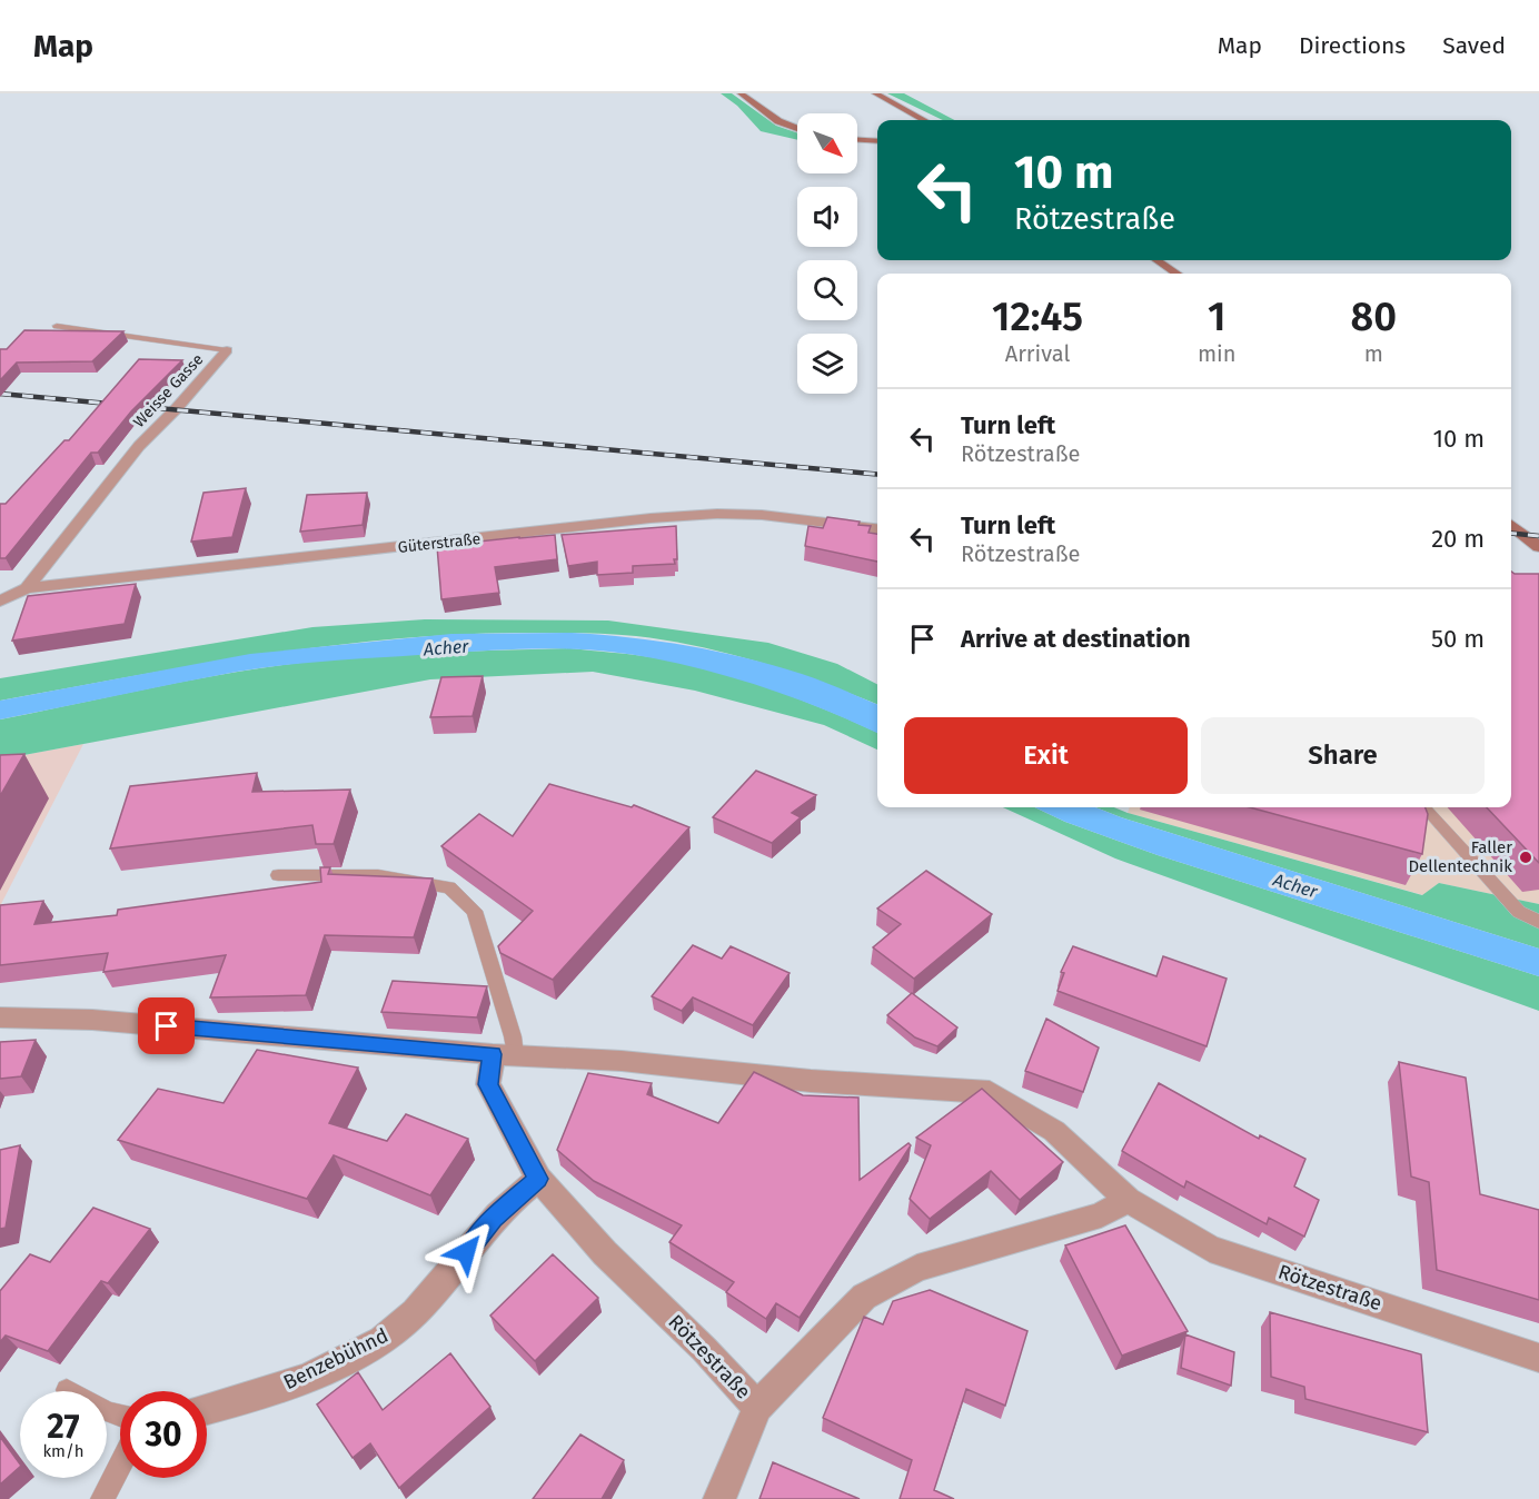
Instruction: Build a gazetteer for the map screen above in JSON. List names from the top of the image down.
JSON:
{
  "streets": {
    "street": [
      "Weisse Gasse",
      "Güterstraße",
      "Rötzestraße",
      "Benzebühnd"
    ]
  },
  "crossings": [
    ["Weisse Gasse", "Güterstraße"],
    ["Rötzestraße", "Benzebühnd"]
  ],
  "water": ["Acher"],
  "places": ["Faller Dellentechnik"],
  "north": "bottom right",
  "page": {
    "header": "Map",
    "nav": ["Map", "Directions", "Saved"],
    "turn": ["10 m", "Rötzestraße"],
    "eta": [
      "12:45",
      "Arrival",
      "1",
      "min",
      "80",
      "m"
    ],
    "list": [
      {
        "name": "Turn left",
        "note": "Rötzestraße",
        "value": "10 m"
      },
      {
        "name": "Turn left",
        "note": "Rötzestraße",
        "value": "20 m"
      },
      {
        "name": "Arrive at destination",
        "value": "50 m"
      }
    ],
    "buttons": ["Exit", "Share"],
    "speed": "27 km/h",
    "limit": "30"
  }
}
